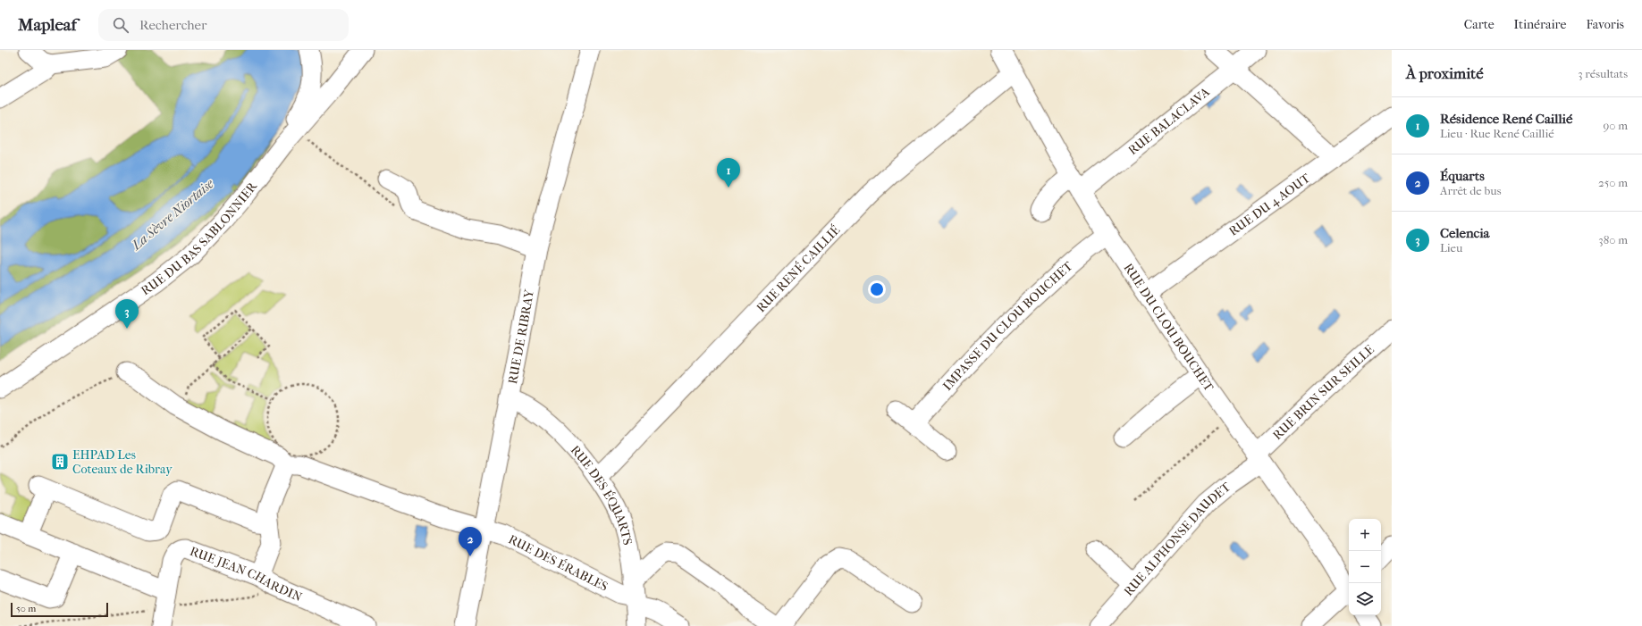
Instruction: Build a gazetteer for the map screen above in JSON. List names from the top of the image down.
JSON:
{
  "streets": {
    "street": [
      "RUE BALACLAVA",
      "RUE DU 4 AOUT",
      "RUE DU BAS SABLONNIER",
      "RUE RENÉ CAILLIÉ",
      "IMPASSE DU CLOU BOUCHET",
      "RUE DU CLOU BOUCHET",
      "RUE DE RIBRAY",
      "RUE BRIN SUR SEILLE",
      "RUE DES ÉQUARTS",
      "RUE ALPHONSE DAUDET",
      "RUE DES ÉRABLES",
      "RUE JEAN CHARDIN"
    ]
  },
  "crossings": [
    ["RUE BALACLAVA", "RUE DU CLOU BOUCHET"],
    ["RUE DU 4 AOUT", "RUE DU CLOU BOUCHET"],
    ["RUE RENÉ CAILLIÉ", "RUE DU CLOU BOUCHET"],
    ["RUE RENÉ CAILLIÉ", "RUE DES ÉQUARTS"],
    ["IMPASSE DU CLOU BOUCHET", "RUE DU CLOU BOUCHET"],
    ["RUE DU CLOU BOUCHET", "RUE BRIN SUR SEILLE"],
    ["RUE DU CLOU BOUCHET", "RUE ALPHONSE DAUDET"],
    ["RUE DE RIBRAY", "RUE DES ÉQUARTS"],
    ["RUE DE RIBRAY", "RUE DES ÉRABLES"],
    ["RUE BRIN SUR SEILLE", "RUE ALPHONSE DAUDET"],
    ["RUE DES ÉQUARTS", "RUE DES ÉRABLES"]
  ],
  "water": ["La Sèvre Niortaise"],
  "places": {
    "building": ["EHPAD Les Coteaux de Ribray"]
  },
  "scale_bar": "50 m",
  "page": {
    "header": "Mapleaf",
    "search": "Rechercher",
    "nav": ["Carte", "Itinéraire", "Favoris"],
    "heading": ["À proximité", "3 résultats"],
    "list": [
      {
        "mark": "1",
        "name": "Résidence René Caillié",
        "note": "Lieu · Rue René Caillié",
        "value": "90 m"
      },
      {
        "mark": "2",
        "name": "Équarts",
        "note": "Arrêt de bus",
        "value": "250 m"
      },
      {
        "mark": "3",
        "name": "Celencia",
        "note": "Lieu",
        "value": "380 m"
      }
    ],
    "pins": ["1", "3", "2"],
    "map_buttons": ["+", "−"],
    "scale": "50 m"
  }
}
